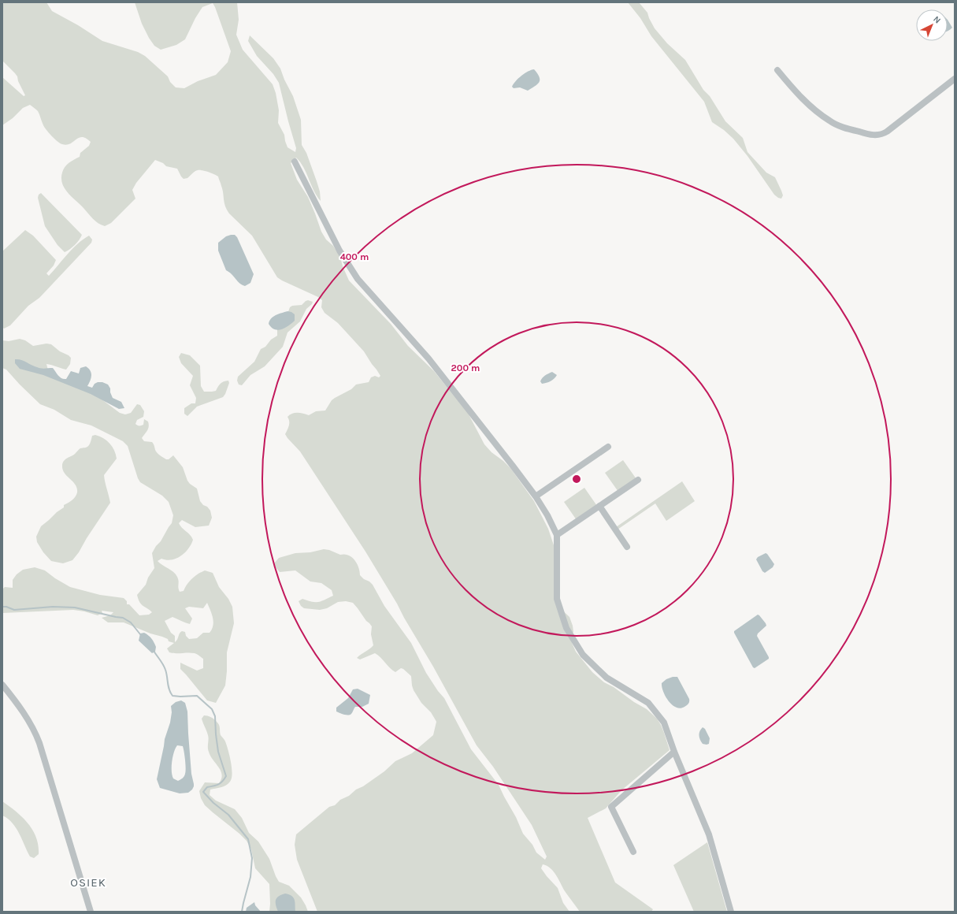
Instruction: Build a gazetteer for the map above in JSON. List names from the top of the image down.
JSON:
{
  "districts": ["OSIEK"],
  "north": "top right",
  "rings": ["400 m", "200 m"]
}
